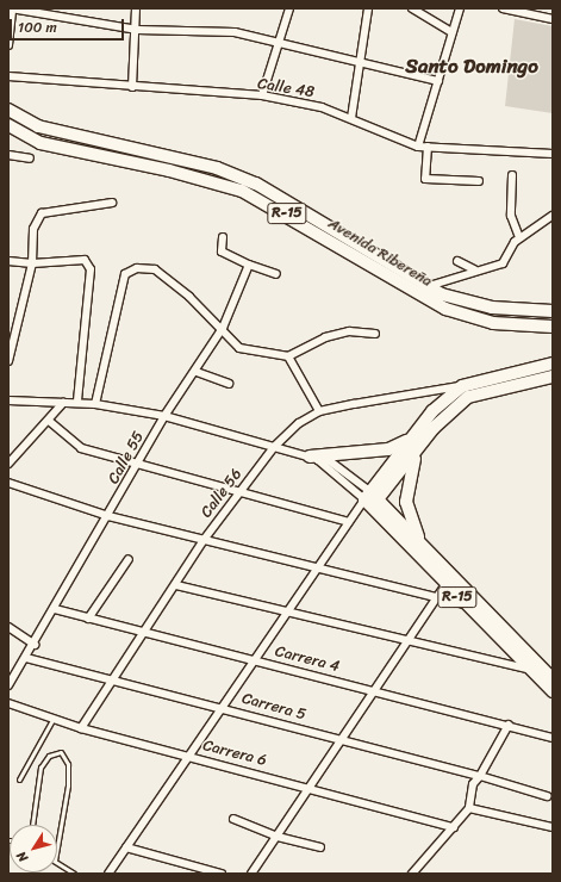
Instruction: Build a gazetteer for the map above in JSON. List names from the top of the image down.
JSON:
{
  "streets": {
    "main road": ["R-15", "Avenida Ribereña"],
    "street": [
      "Calle 48",
      "Calle 55",
      "Calle 56",
      "Carrera 4",
      "Carrera 5",
      "Carrera 6"
    ]
  },
  "crossings": [
    ["Calle 55", "Carrera 4"],
    ["Calle 55", "Carrera 5"],
    ["Calle 56", "Carrera 4"],
    ["Calle 56", "Carrera 5"],
    ["Calle 56", "Carrera 6"]
  ],
  "districts": ["Santo Domingo"],
  "scale_bar": "100 m",
  "north": "bottom left"
}
